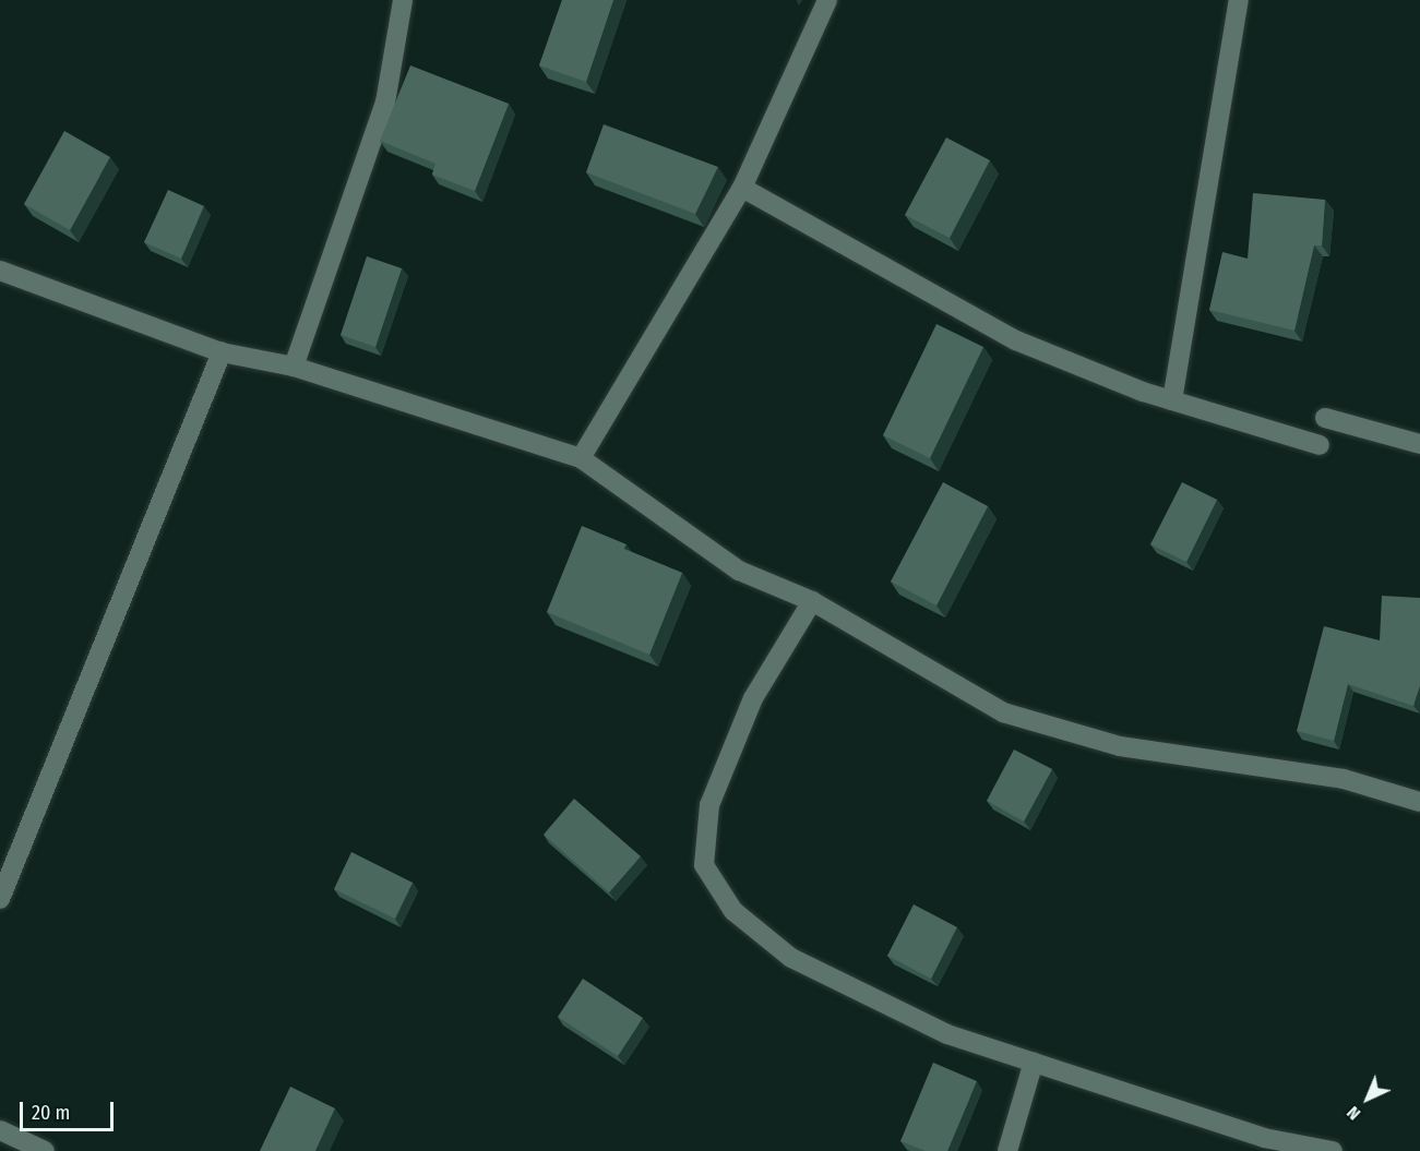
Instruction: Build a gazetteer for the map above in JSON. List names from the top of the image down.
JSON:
{
  "scale_bar": "20 m",
  "north": "bottom left"
}
